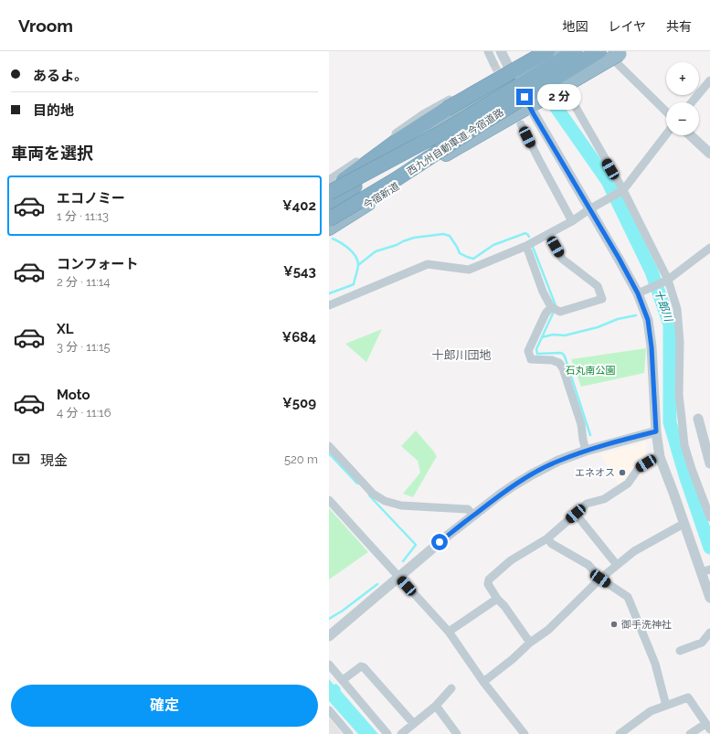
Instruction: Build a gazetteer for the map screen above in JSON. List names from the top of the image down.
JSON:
{
  "streets": {
    "highway": ["西九州自動車道;今宿道路", "今宿新道"]
  },
  "districts": ["十郎川団地"],
  "water": ["十郎川"],
  "parks": ["石丸南公園"],
  "places": ["エネオス", "御手洗神社"],
  "page": {
    "header": "Vroom",
    "nav": ["地図", "レイヤ", "共有"],
    "banner": ["あるよ。", "目的地"],
    "map_buttons": ["+", "−"],
    "bubble": "2 分",
    "heading": "車両を選択",
    "list": [
      {
        "name": "エコノミー",
        "note": "1 分 · 11:13",
        "value": "¥402"
      },
      {
        "name": "コンフォート",
        "note": "2 分 · 11:14",
        "value": "¥543"
      },
      {
        "name": "XL",
        "note": "3 分 · 11:15",
        "value": "¥684"
      },
      {
        "name": "Moto",
        "note": "4 分 · 11:16",
        "value": "¥509"
      }
    ],
    "pay": ["現金", "520 m"],
    "buttons": "確定"
  }
}
